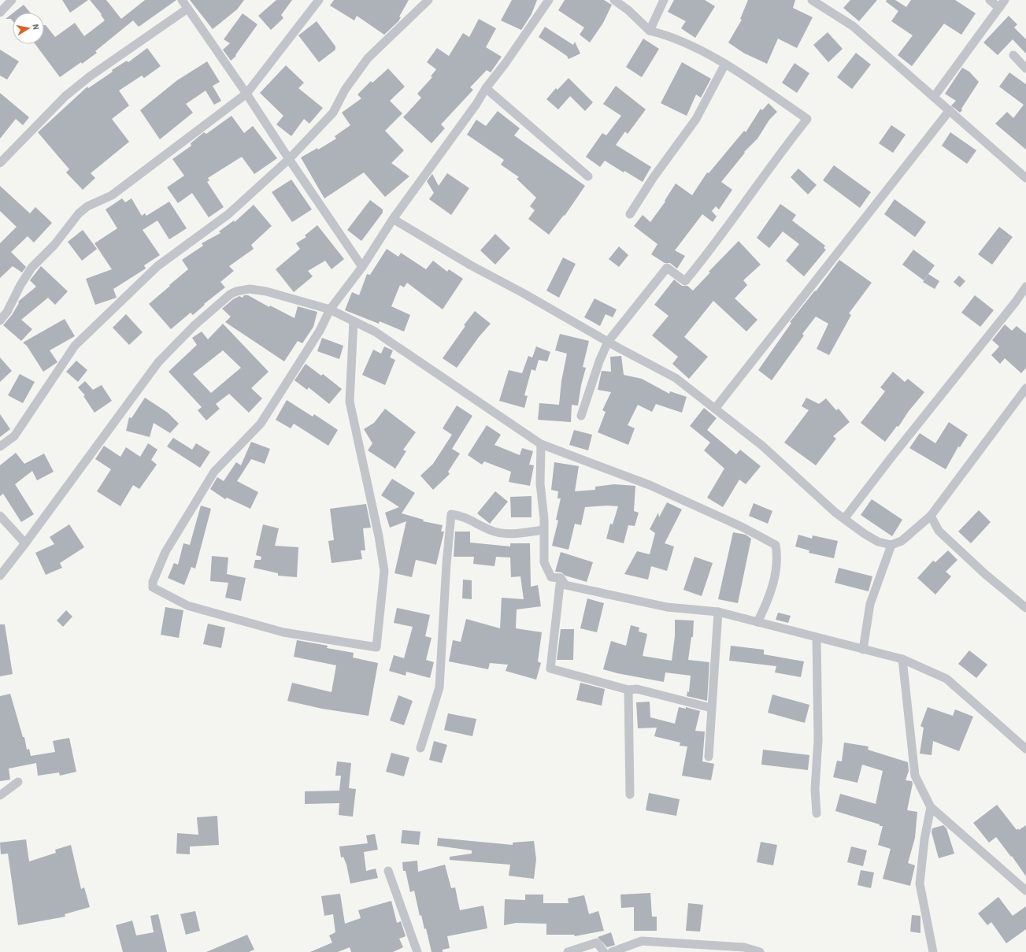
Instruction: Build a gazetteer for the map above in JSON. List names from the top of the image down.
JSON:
{
  "north": "right"
}
